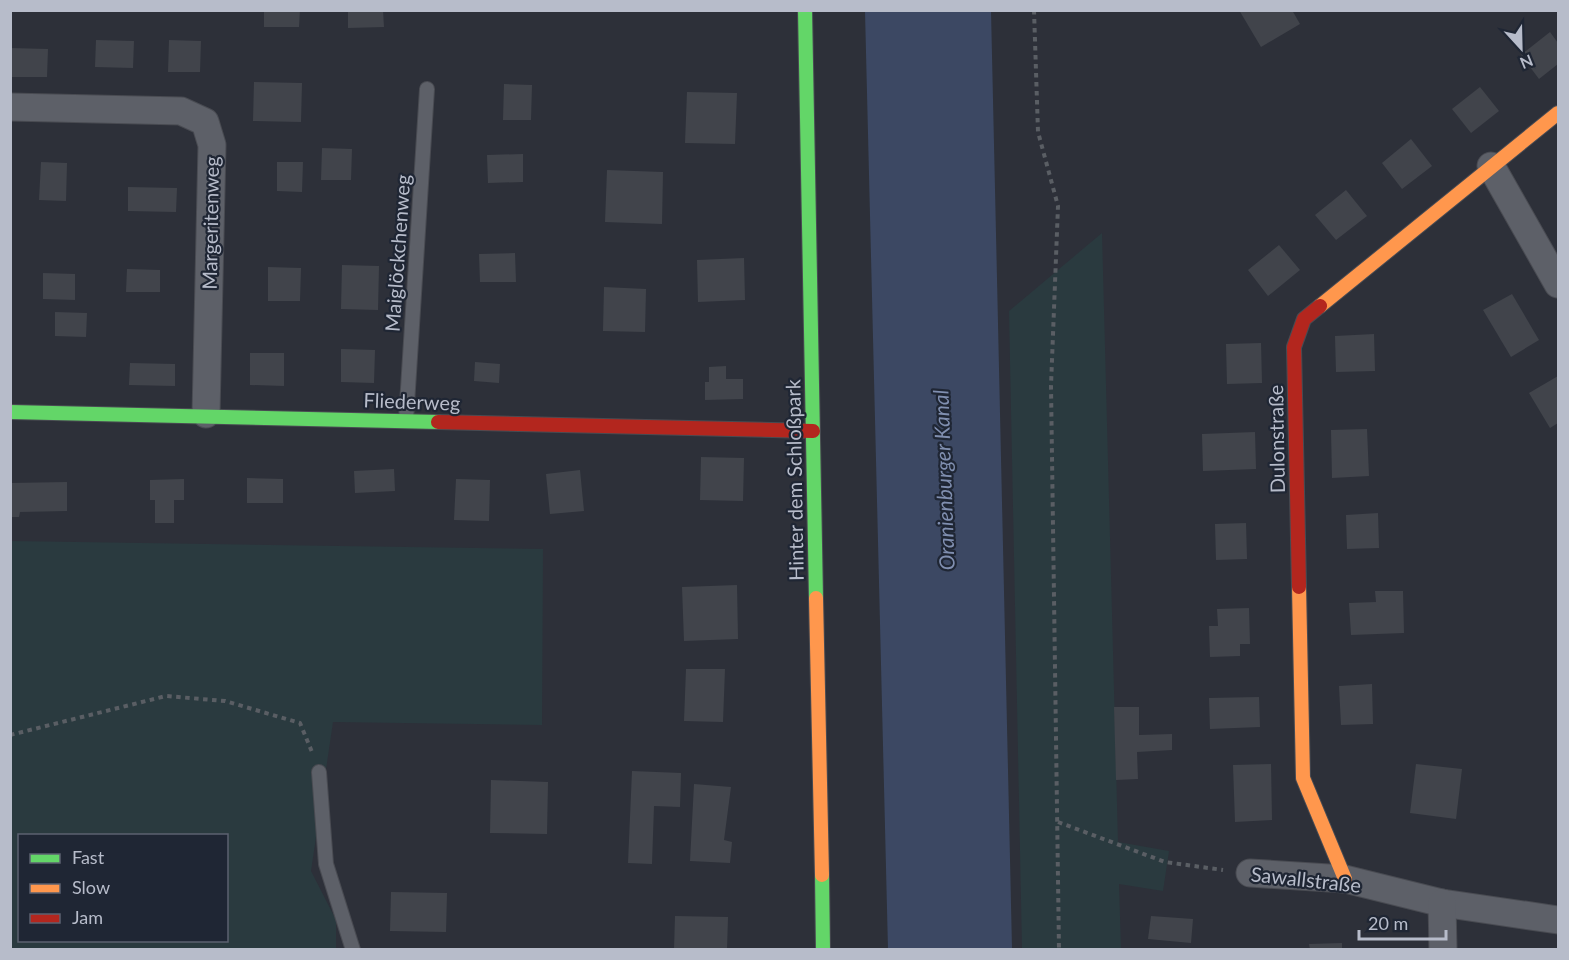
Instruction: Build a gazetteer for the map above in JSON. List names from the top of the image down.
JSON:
{
  "streets": {
    "street": [
      "Margeritenweg",
      "Fliederweg",
      "Dulonstraße",
      "Hinter dem Schloßpark",
      "Sawallstraße"
    ],
    "lane": ["Maiglöckchenweg"]
  },
  "crossings": [
    ["Margeritenweg", "Fliederweg"],
    ["Maiglöckchenweg", "Fliederweg"],
    ["Fliederweg", "Hinter dem Schloßpark"],
    ["Dulonstraße", "Sawallstraße"]
  ],
  "water": ["Oranienburger Kanal"],
  "legend": ["Fast", "Slow", "Jam"],
  "scale_bar": "20 m",
  "north": "bottom"
}
